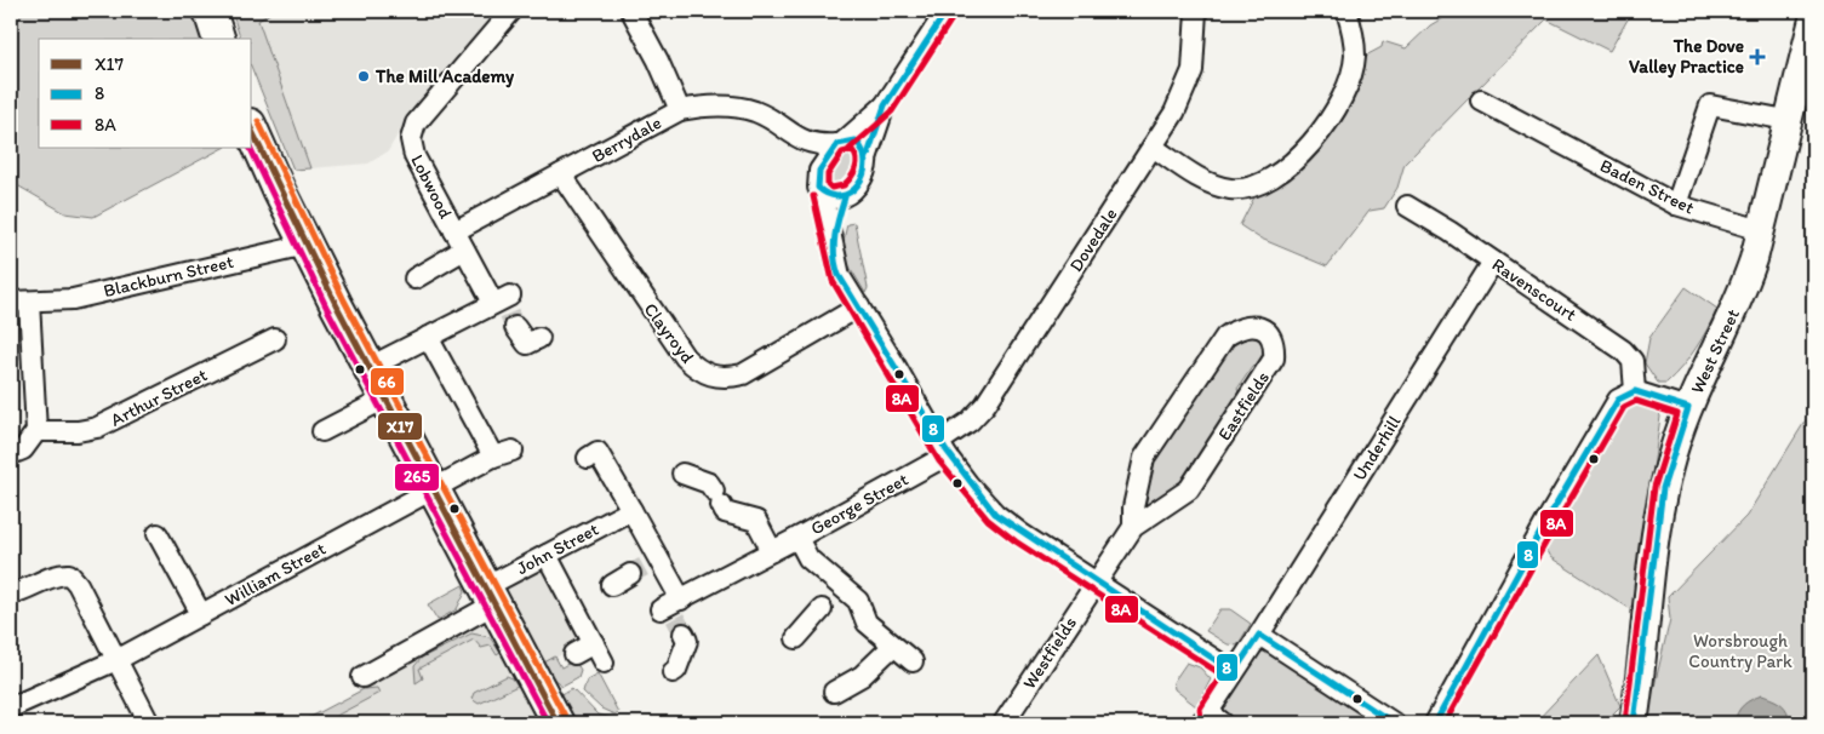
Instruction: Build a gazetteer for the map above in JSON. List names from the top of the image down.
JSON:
{
  "streets": {
    "main road": ["West Street"],
    "street": [
      "Berrydale",
      "Lobwood",
      "Baden Street",
      "Dovedale",
      "Blackburn Street",
      "Ravenscourt",
      "Clayroyd",
      "Arthur Street",
      "Eastfields",
      "Underhill",
      "George Street",
      "John Street",
      "William Street",
      "Westfields"
    ]
  },
  "crossings": [
    ["Berrydale", "Lobwood"],
    ["Berrydale", "Clayroyd"],
    ["Baden Street", "West Street"],
    ["Dovedale", "George Street"],
    ["Ravenscourt", "Underhill"],
    ["Eastfields", "Westfields"]
  ],
  "parks": ["Worsbrough Country Park"],
  "places": {
    "health": ["The Dove Valley Practice"],
    "other": ["The Mill Academy"]
  },
  "lines": [
    "transit line 8",
    "transit line 8A",
    "transit line 66",
    "transit line X17",
    "transit line 265"
  ],
  "legend": ["X17", "8", "8A"]
}
